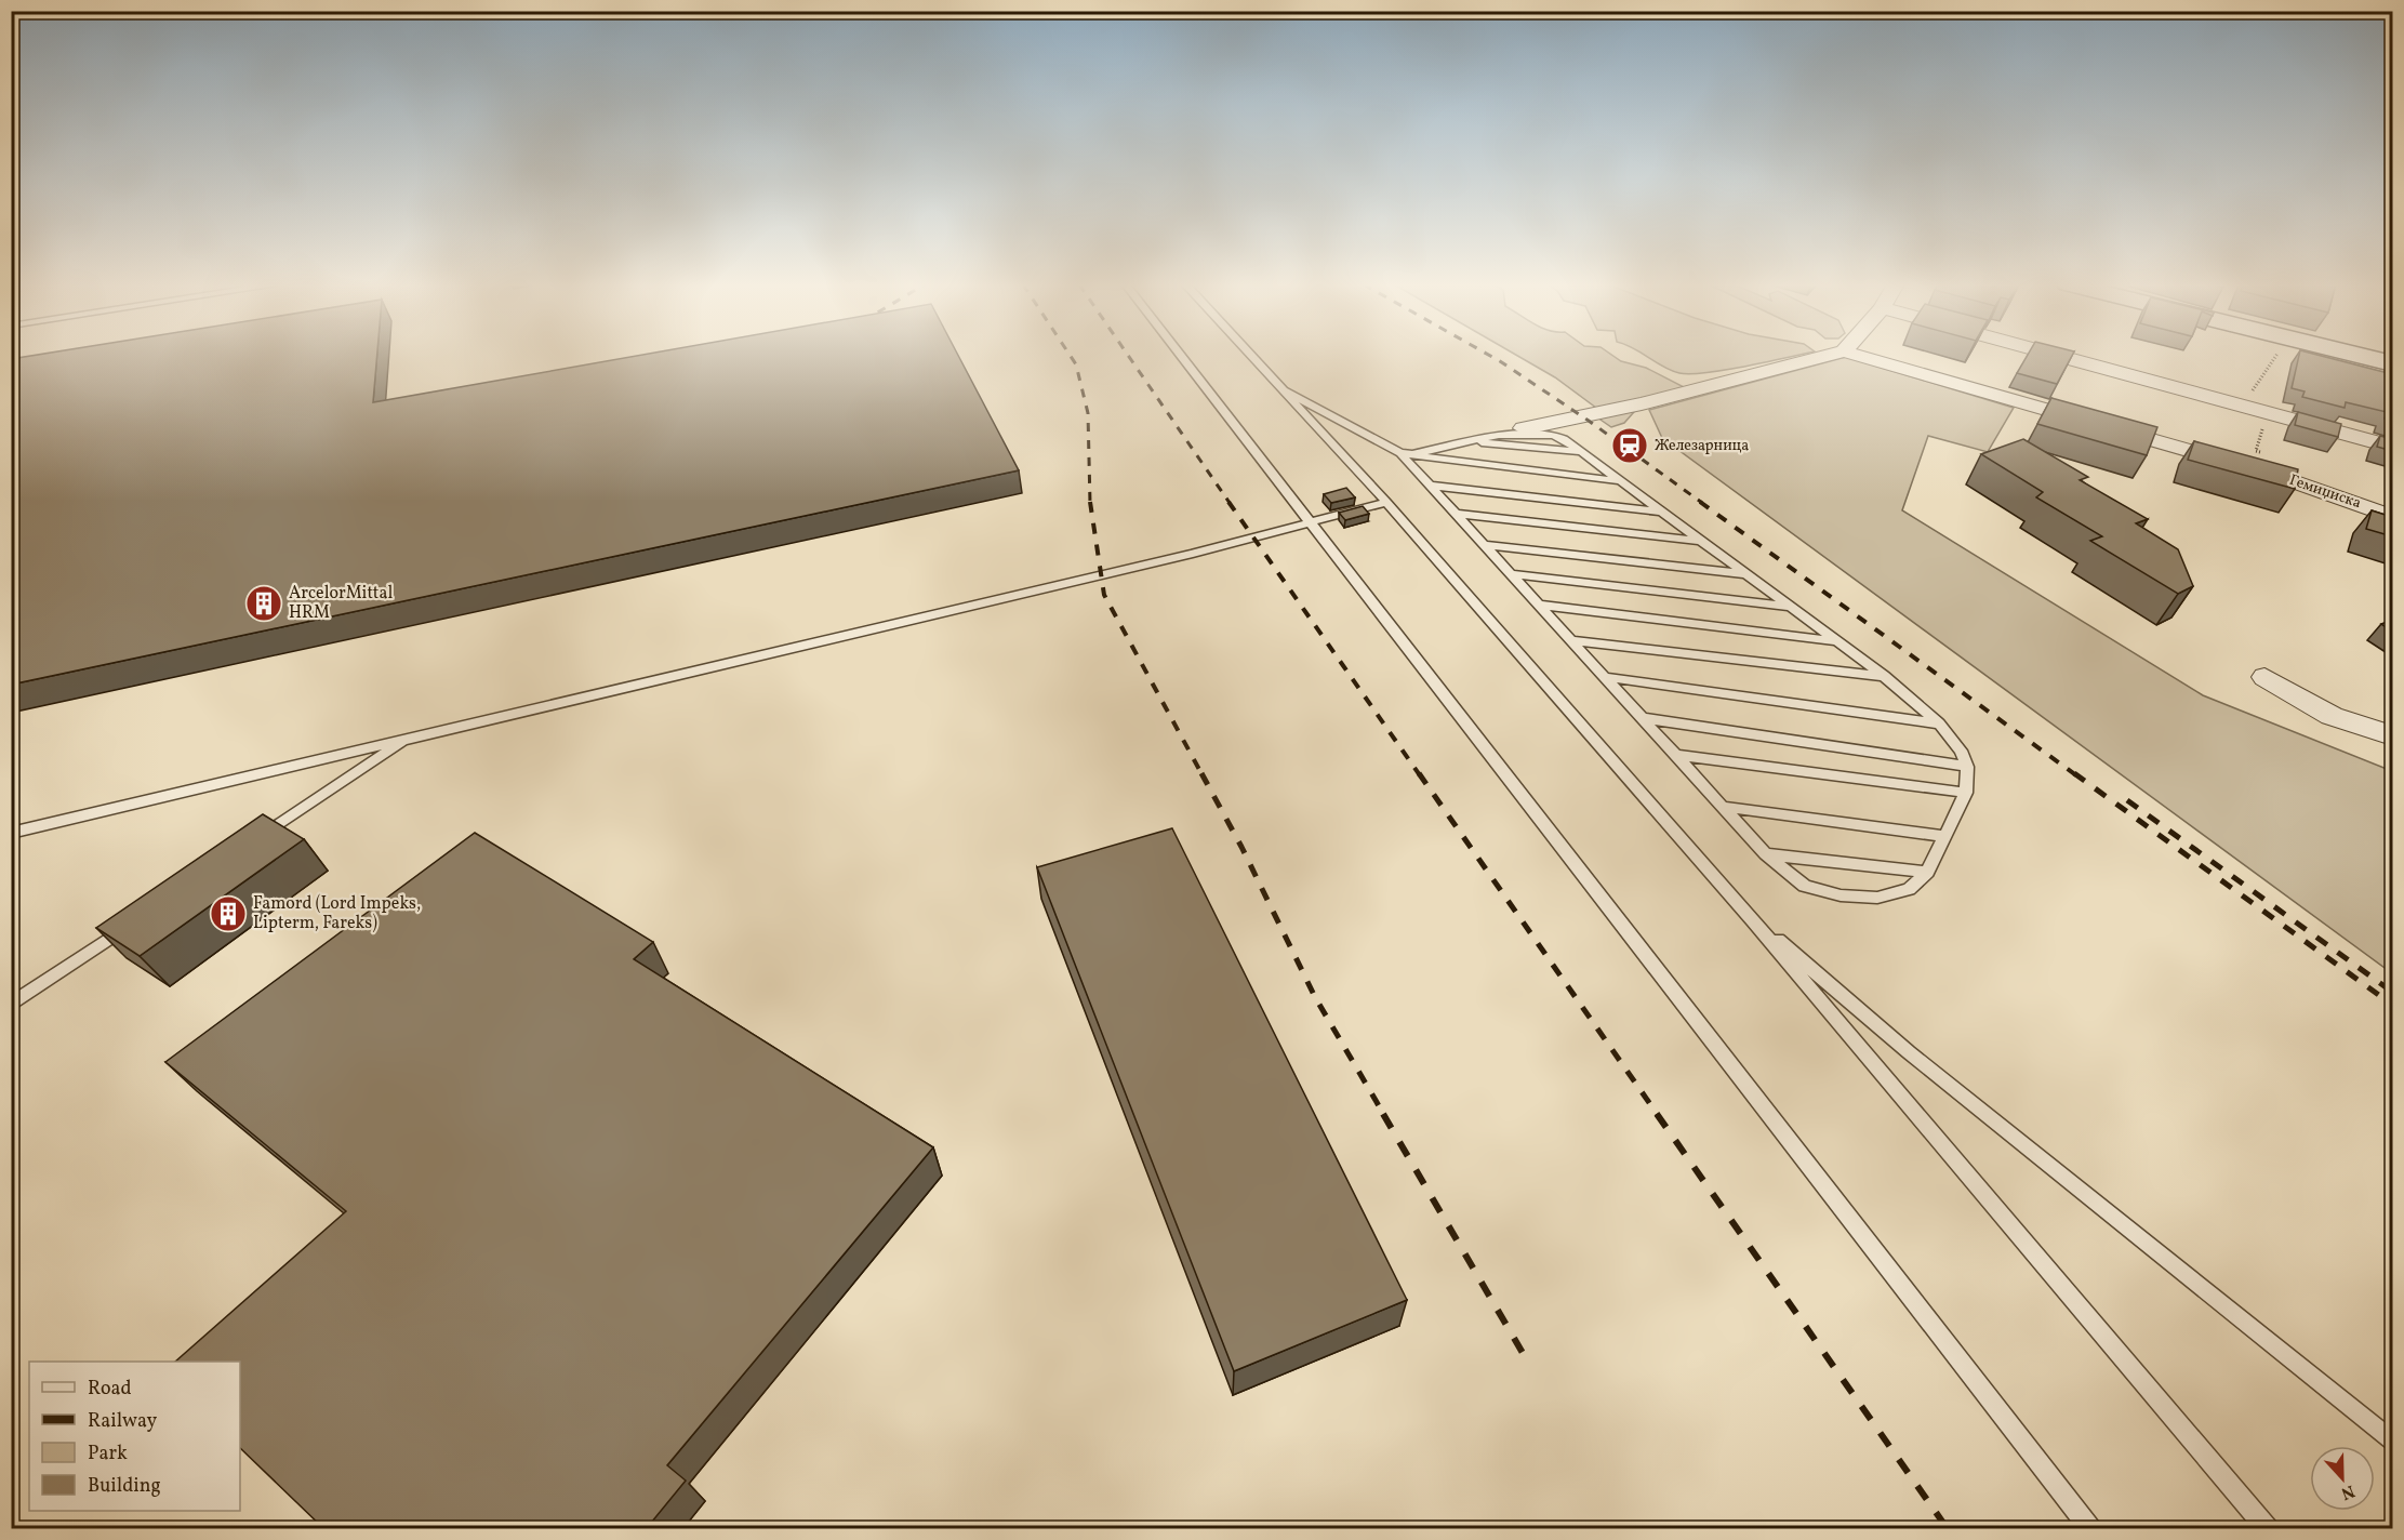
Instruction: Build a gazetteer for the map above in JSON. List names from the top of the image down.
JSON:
{
  "streets": {
    "street": ["Гемиџиска"]
  },
  "places": {
    "station": ["Железарница"],
    "building": ["ArcelorMittal HRM", "Famord (Lord Impeks, Lipterm, Fareks)"]
  },
  "legend": [
    "Road",
    "Railway",
    "Park",
    "Building"
  ],
  "north": "bottom"
}
